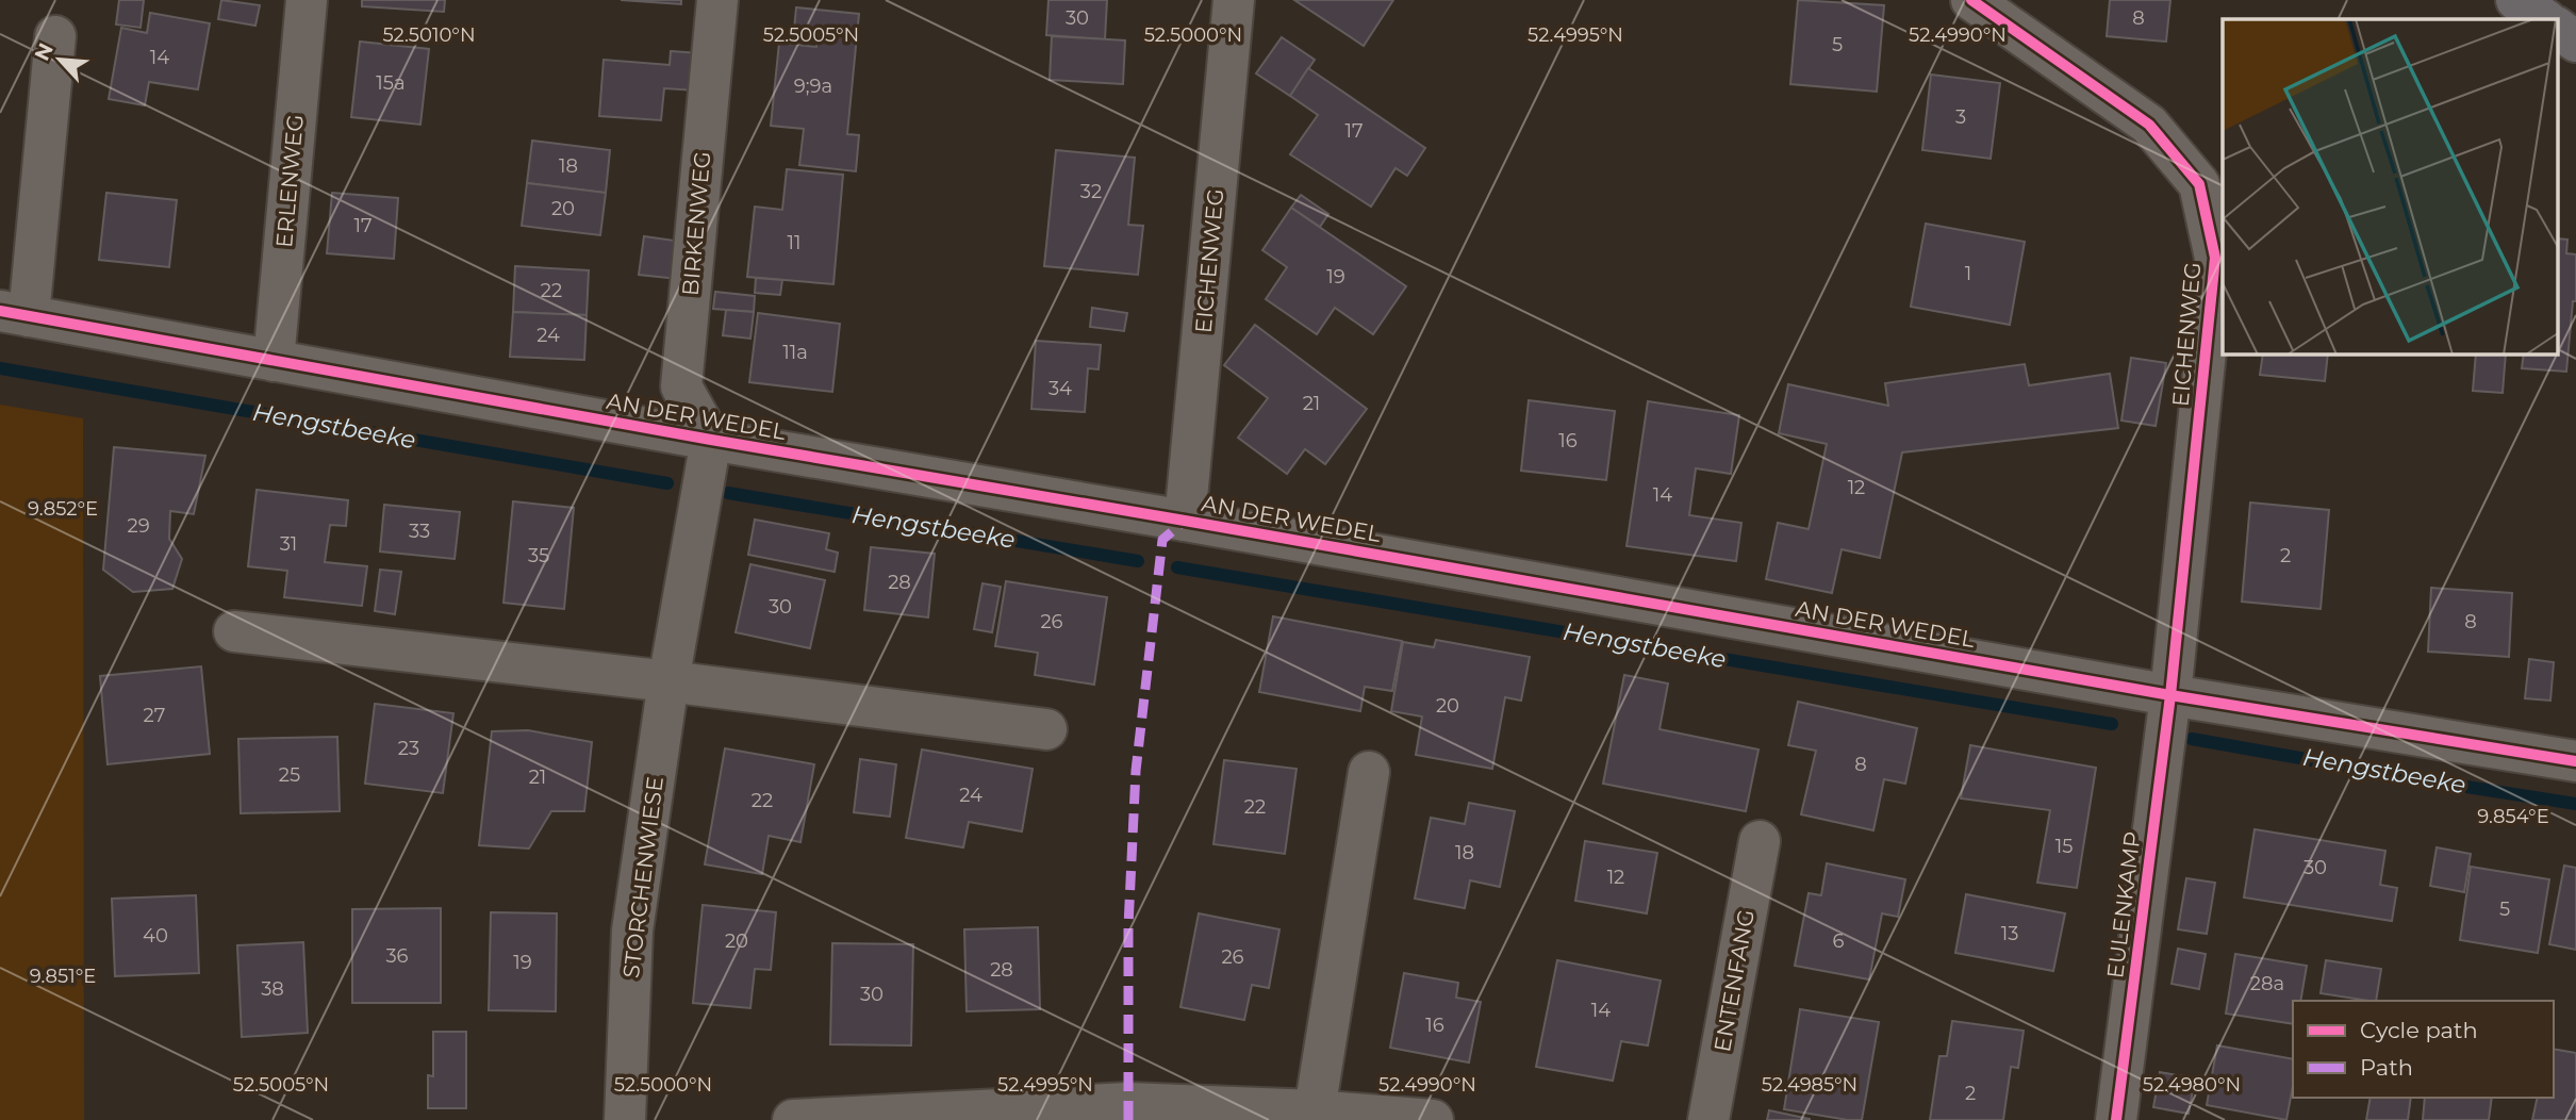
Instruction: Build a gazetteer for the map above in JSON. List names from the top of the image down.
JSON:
{
  "streets": {
    "street": [
      "ERLENWEG",
      "BIRKENWEG",
      "EICHENWEG",
      "AN DER WEDEL",
      "STORCHENWIESE",
      "EULENKAMP",
      "ENTENFANG"
    ]
  },
  "crossings": [
    ["ERLENWEG", "AN DER WEDEL"],
    ["BIRKENWEG", "AN DER WEDEL"],
    ["BIRKENWEG", "STORCHENWIESE"],
    ["EICHENWEG", "AN DER WEDEL"],
    ["EICHENWEG", "EULENKAMP"],
    ["AN DER WEDEL", "STORCHENWIESE"],
    ["AN DER WEDEL", "EULENKAMP"]
  ],
  "water": ["Hengstbeeke"],
  "house_numbers": [
    "30",
    "8",
    "5",
    "14",
    "15a",
    "9;9a",
    "3",
    "17",
    "18",
    "32",
    "20",
    "17",
    "11",
    "1",
    "19",
    "22",
    "24",
    "11a",
    "34",
    "21",
    "16",
    "12",
    "14",
    "29",
    "33",
    "31",
    "35",
    "2",
    "28",
    "30",
    "26",
    "8",
    "20",
    "27",
    "23",
    "8",
    "25",
    "21",
    "24",
    "22",
    "22",
    "15",
    "18",
    "30",
    "12",
    "5",
    "13",
    "40",
    "20",
    "6",
    "36",
    "26",
    "19",
    "28",
    "28a",
    "38",
    "30",
    "14",
    "16",
    "2"
  ],
  "legend": ["Cycle path", "Path"],
  "north": "top left",
  "coordinates": [
    "52.5010°N",
    "52.5005°N",
    "52.5000°N",
    "52.4995°N",
    "52.4990°N",
    "9.852°E",
    "9.854°E",
    "9.851°E",
    "52.4985°N",
    "52.4980°N"
  ]
}
